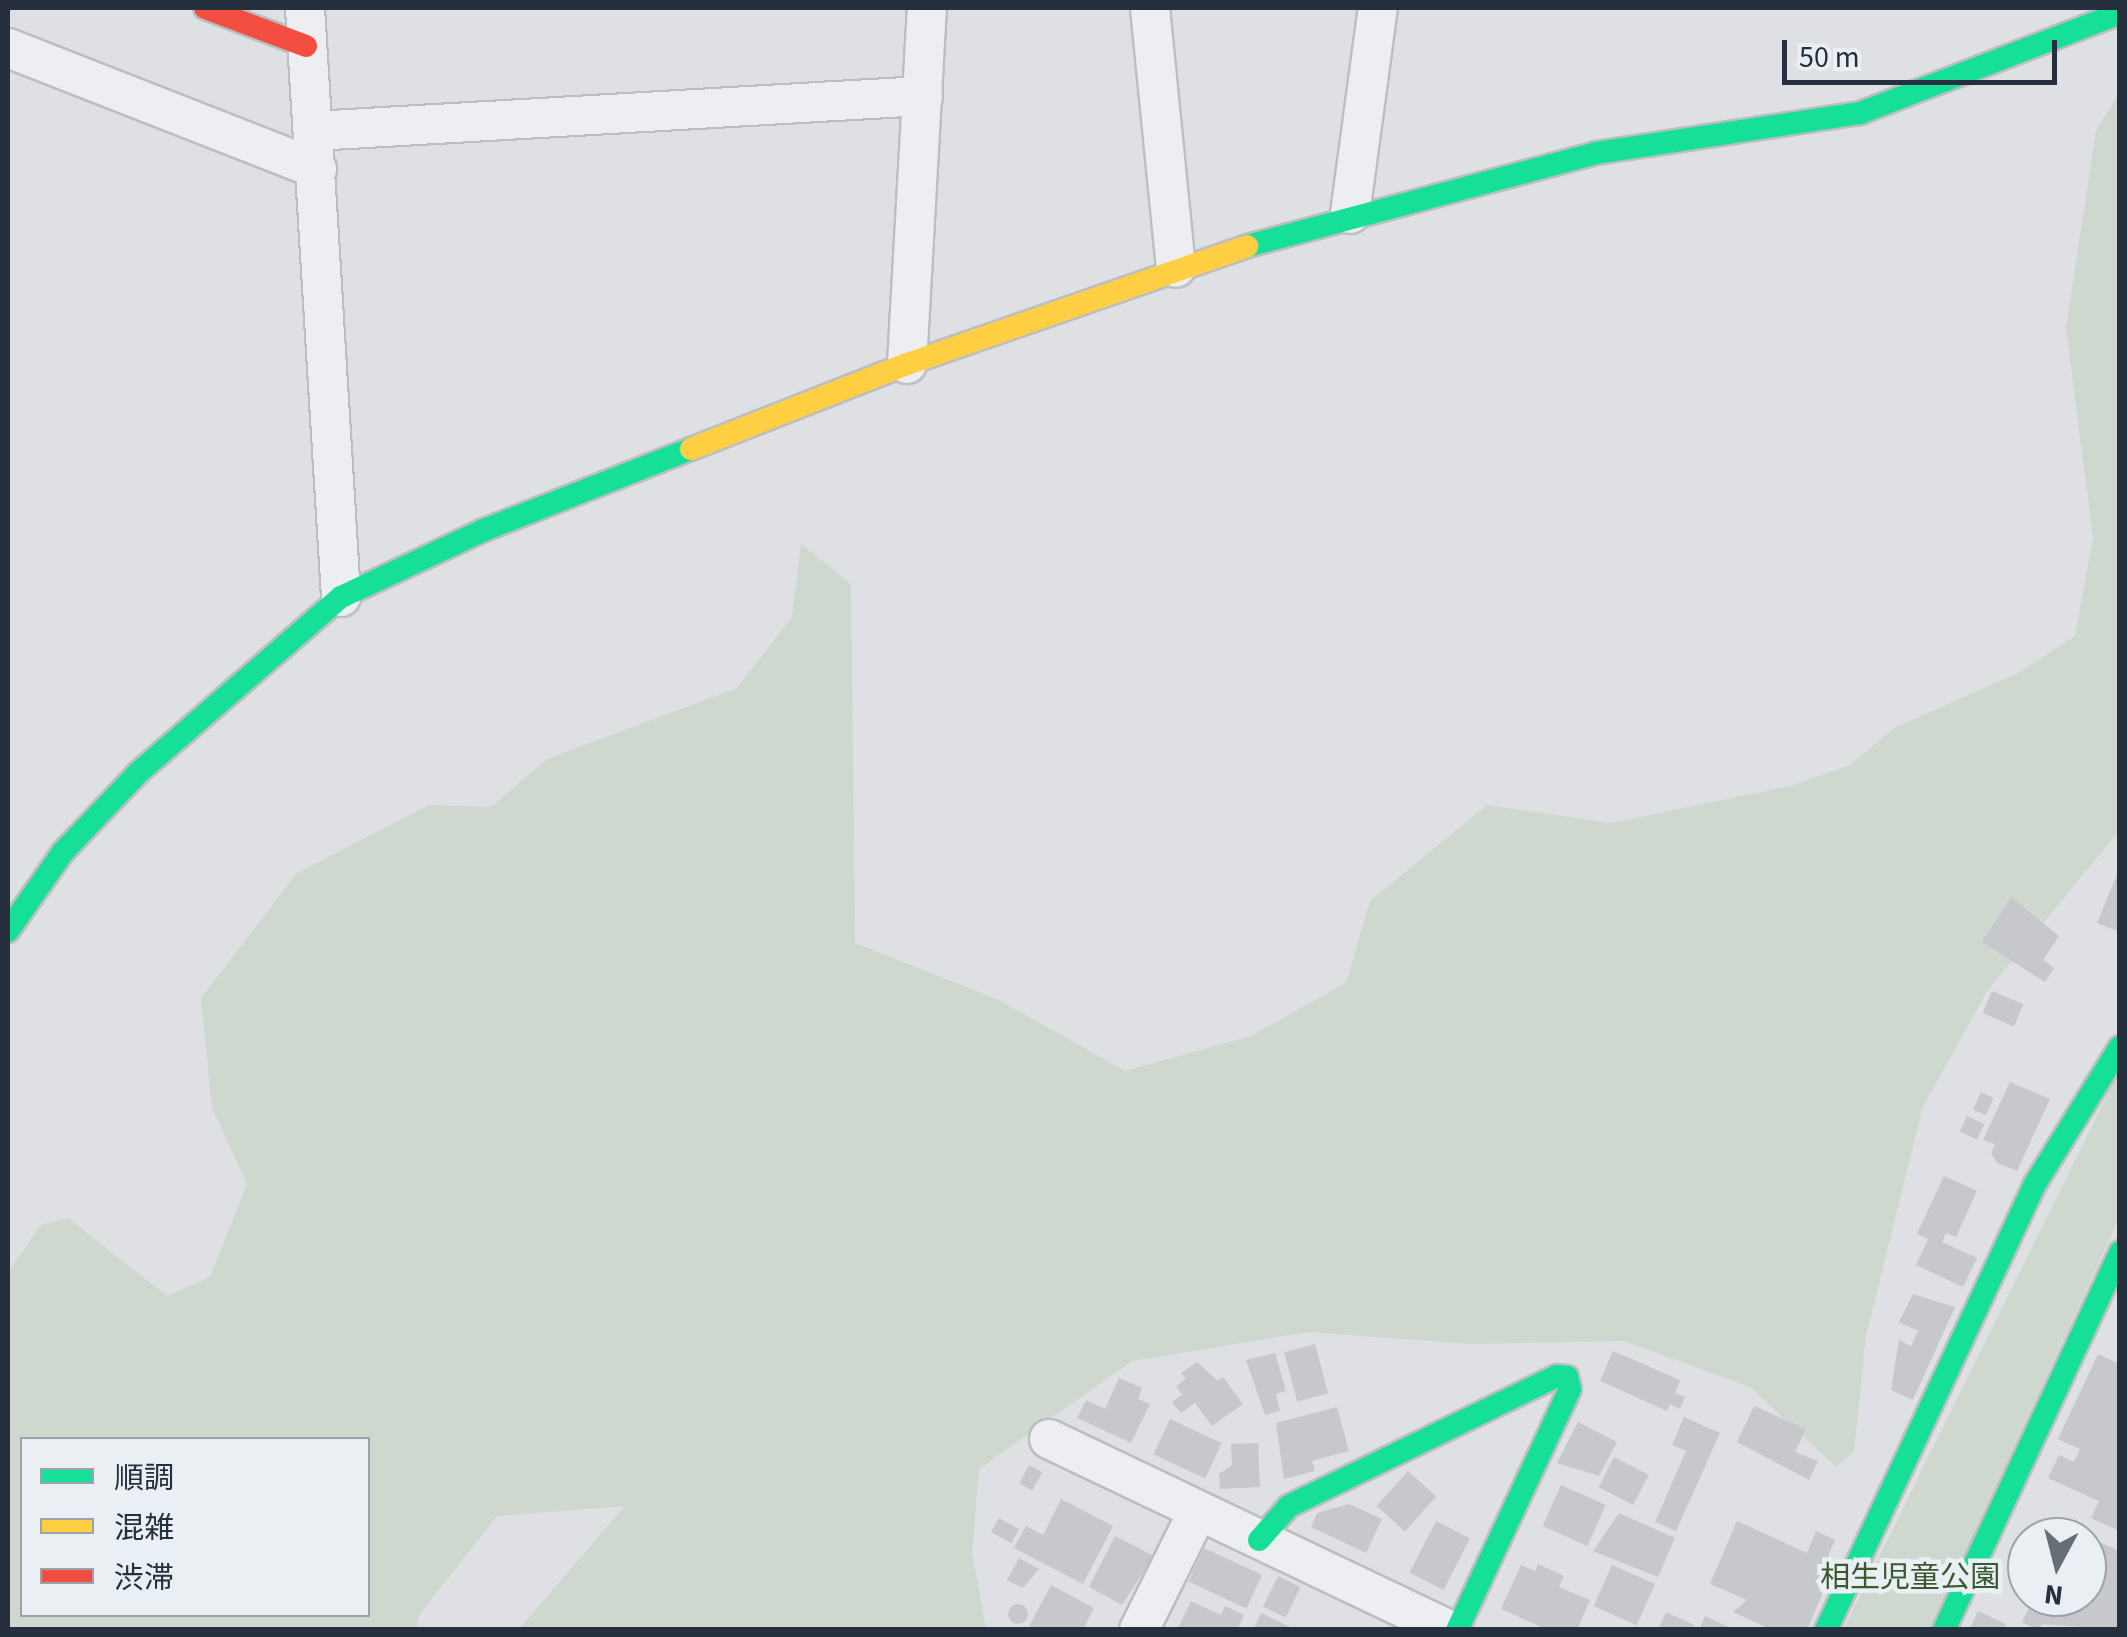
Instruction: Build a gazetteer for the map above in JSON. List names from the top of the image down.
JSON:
{
  "parks": ["相生児童公園"],
  "legend": ["順調", "混雑", "渋滞"],
  "scale_bar": "50 m",
  "north": "bottom"
}
